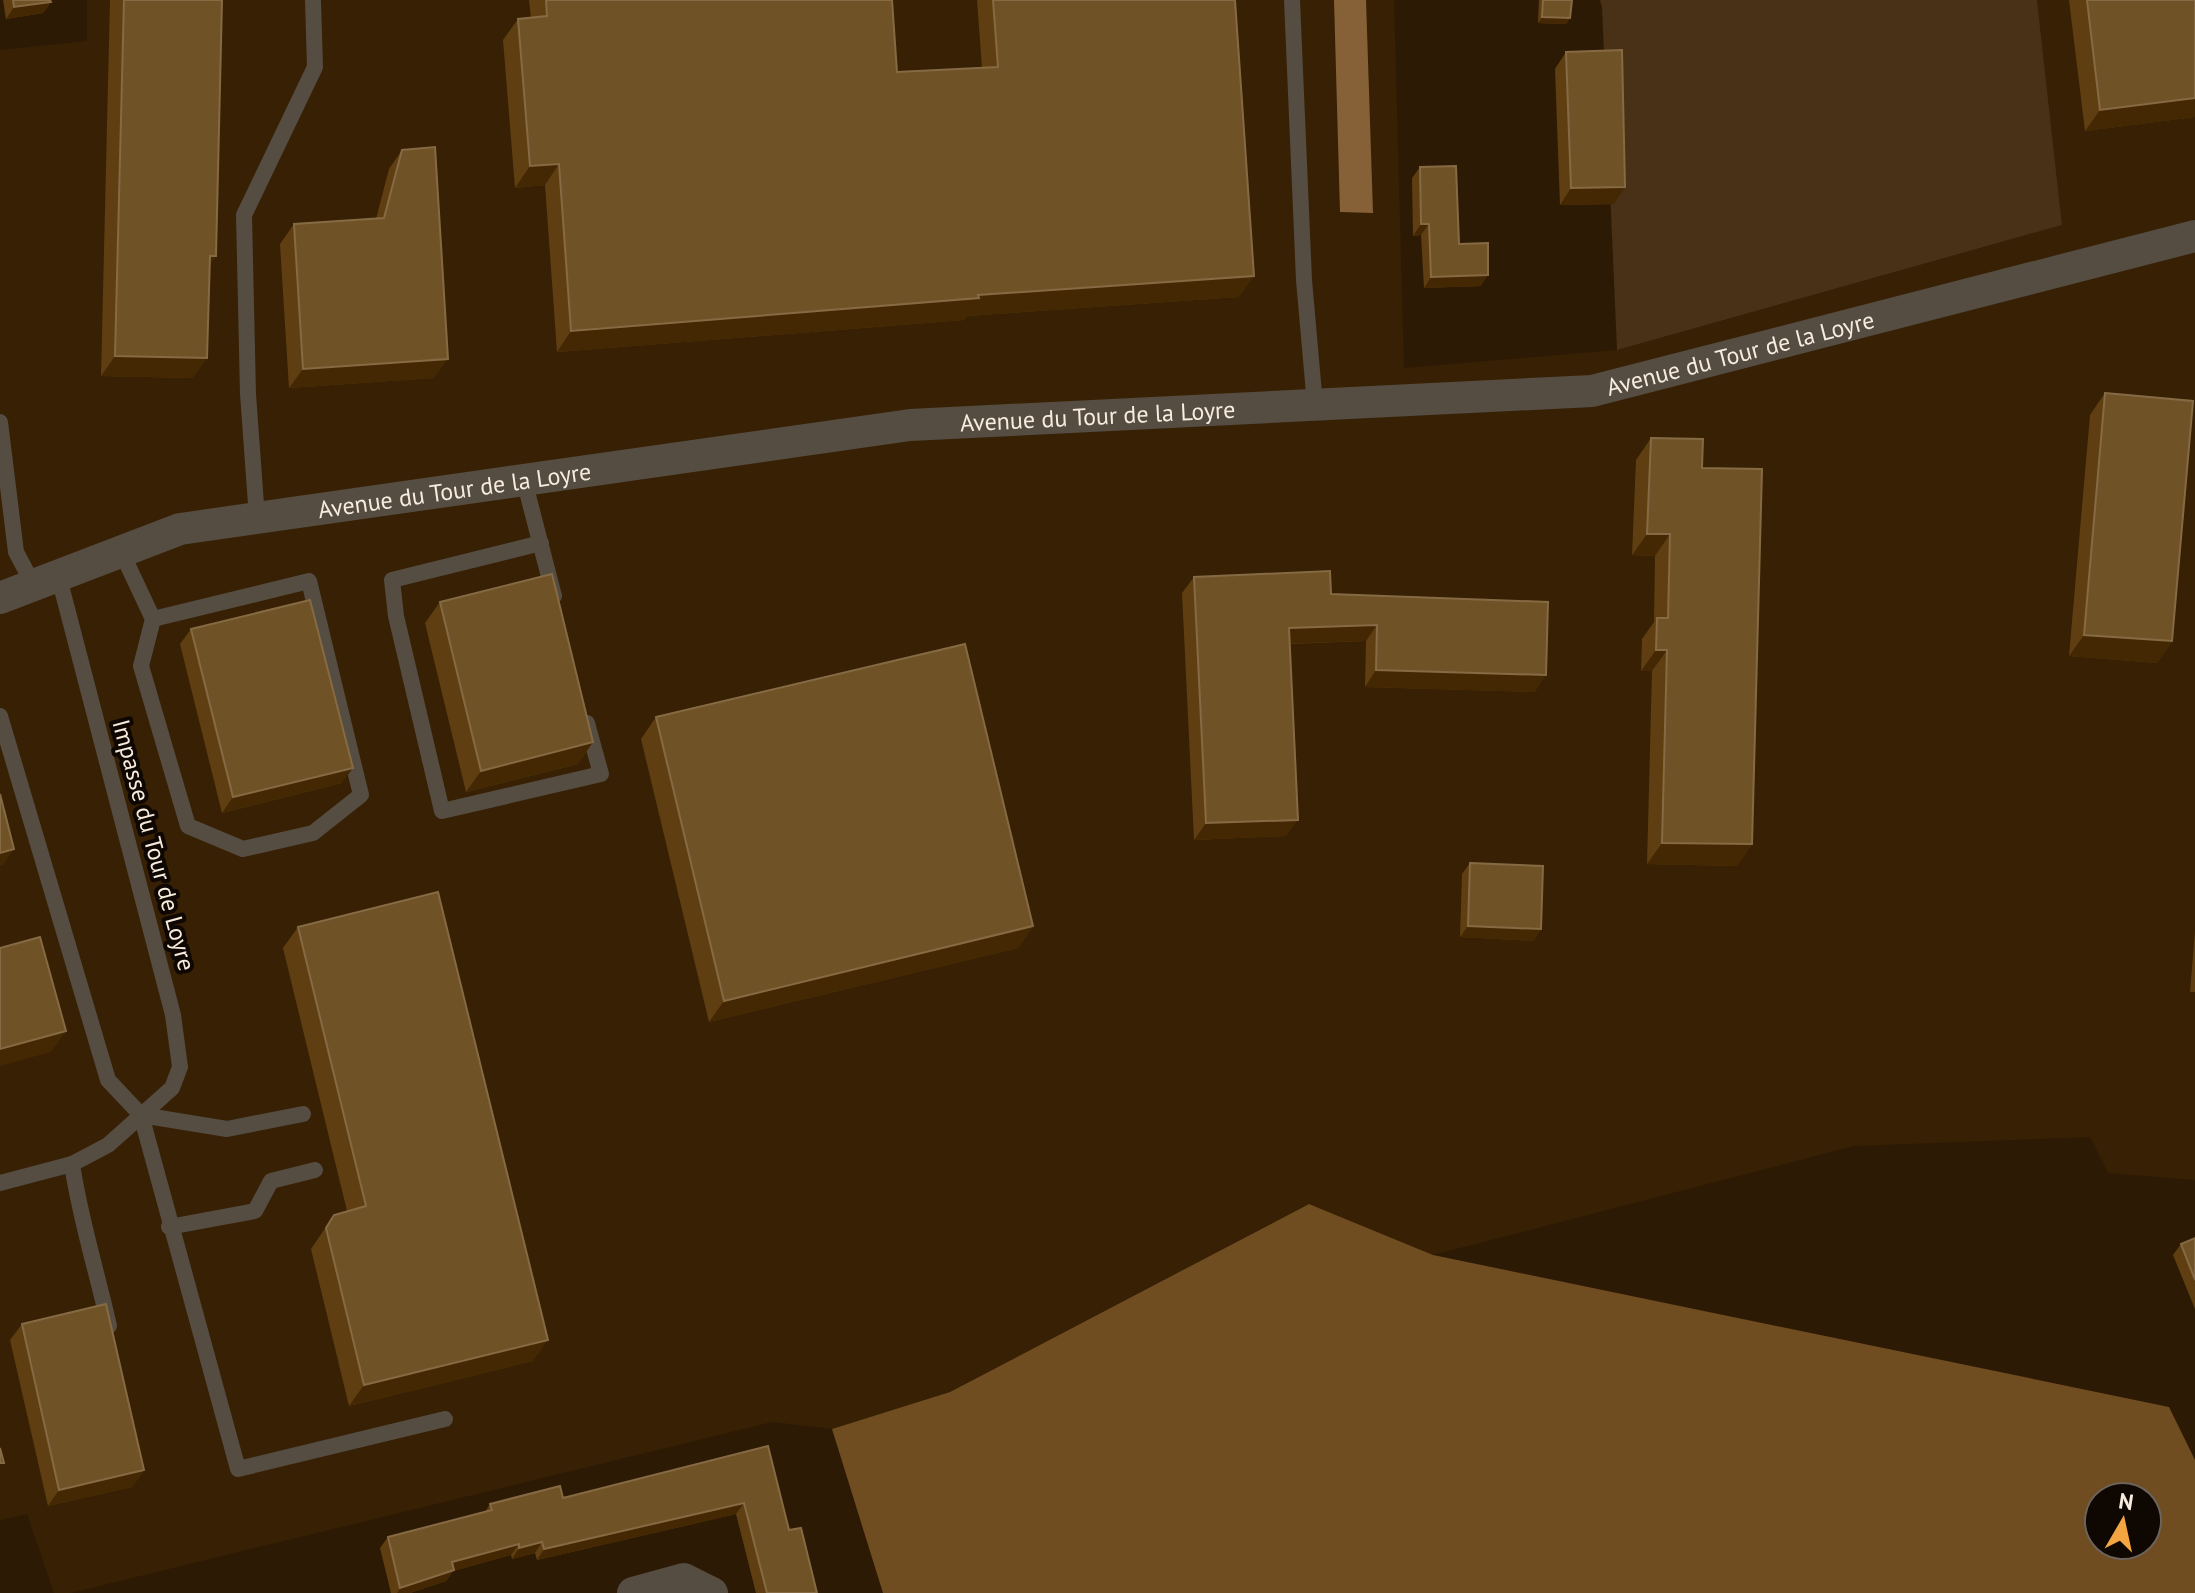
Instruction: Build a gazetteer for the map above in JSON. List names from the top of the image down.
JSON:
{
  "streets": {
    "street": ["Avenue du Tour de la Loyre"],
    "lane": ["Impasse du Tour de Loyre"]
  },
  "crossings": [
    ["Avenue du Tour de la Loyre", "Impasse du Tour de Loyre"]
  ],
  "north": "top"
}
